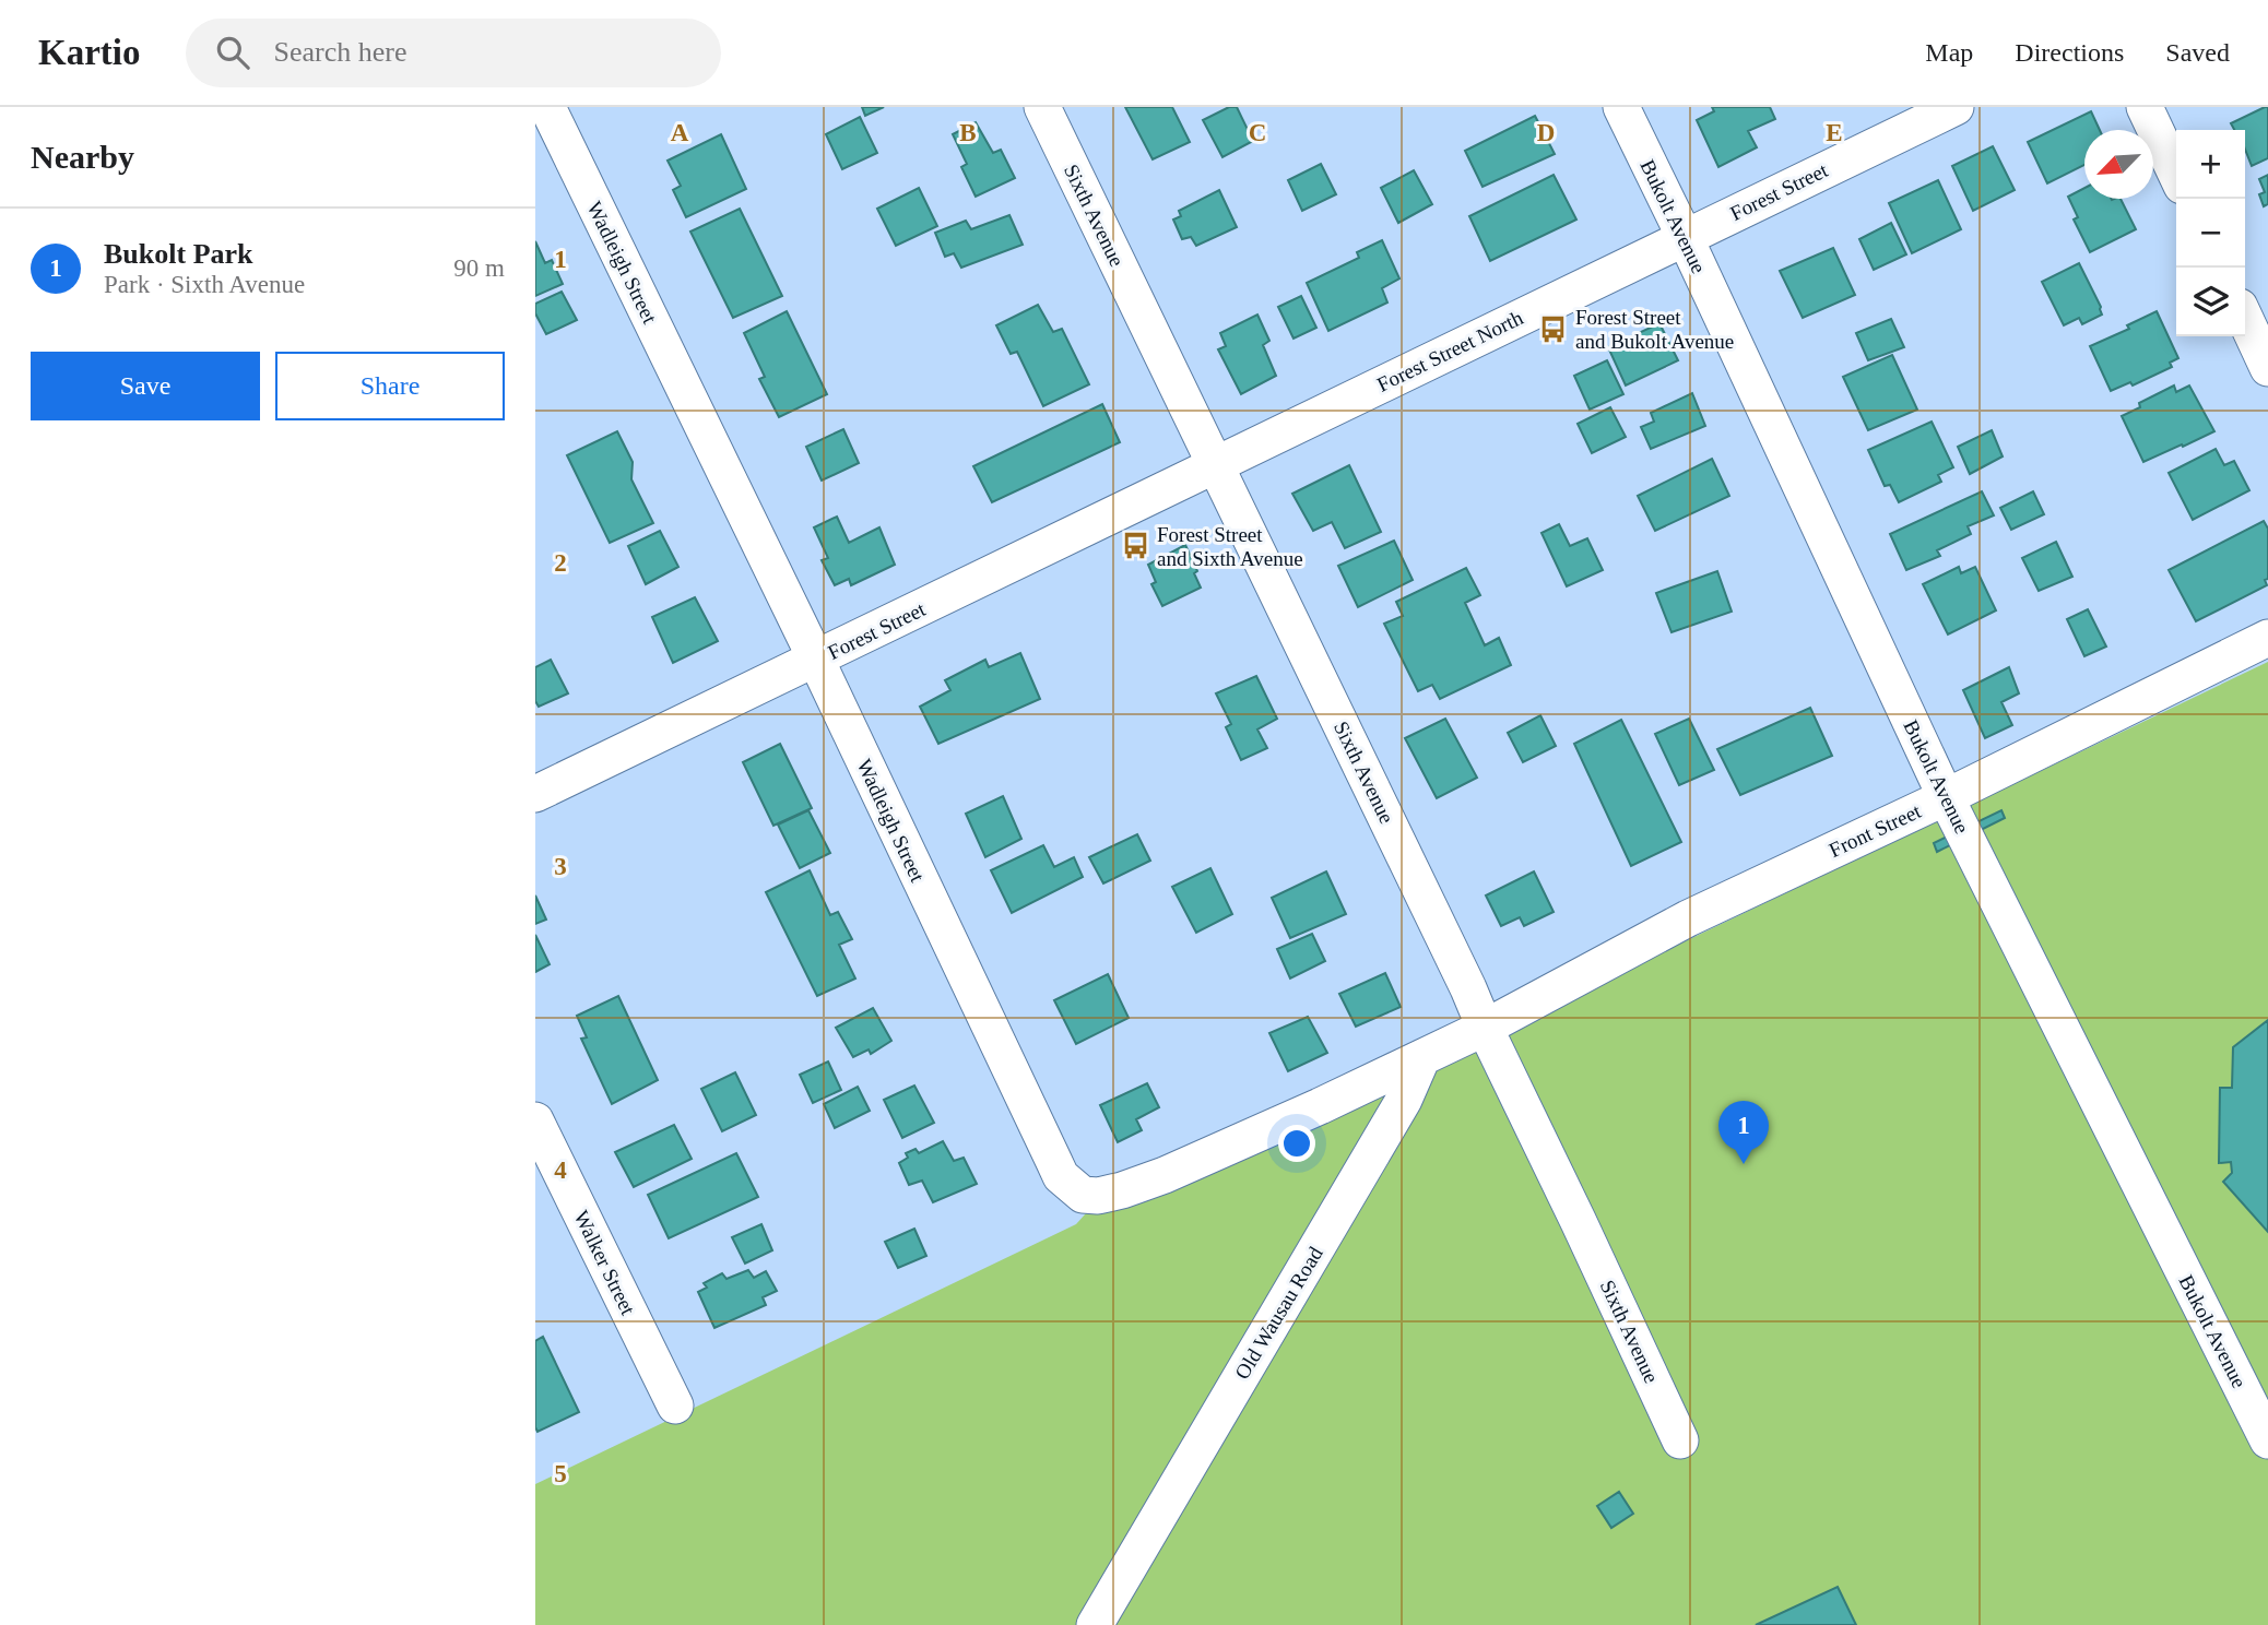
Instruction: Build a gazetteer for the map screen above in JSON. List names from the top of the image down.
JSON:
{
  "streets": {
    "street": [
      "Forest Street",
      "Sixth Avenue",
      "Bukolt Avenue",
      "Wadleigh Street",
      "Forest Street North",
      "Front Street",
      "Walker Street",
      "Old Wausau Road"
    ]
  },
  "crossings": [
    ["Forest Street", "Sixth Avenue"],
    ["Forest Street", "Bukolt Avenue"],
    ["Forest Street", "Wadleigh Street"],
    ["Forest Street", "Forest Street North"],
    ["Sixth Avenue", "Forest Street North"],
    ["Sixth Avenue", "Front Street"],
    ["Bukolt Avenue", "Forest Street North"],
    ["Bukolt Avenue", "Front Street"],
    ["Wadleigh Street", "Old Wausau Road"]
  ],
  "places": {
    "bus stop": ["Forest Street and Bukolt Avenue", "Forest Street and Sixth Avenue"]
  },
  "north": "bottom left",
  "page": {
    "header": "Kartio",
    "search": "Search here",
    "nav": ["Map", "Directions", "Saved"],
    "heading": "Nearby",
    "map_buttons": ["+", "−"],
    "list": [
      {
        "mark": "1",
        "name": "Bukolt Park",
        "note": "Park · Sixth Avenue",
        "value": "90 m"
      }
    ],
    "buttons": ["Save", "Share"],
    "pins": "1"
  },
  "grid": {
    "columns": [
      "A",
      "B",
      "C",
      "D",
      "E"
    ],
    "rows": [
      "1",
      "2",
      "3",
      "4",
      "5"
    ]
  }
}
